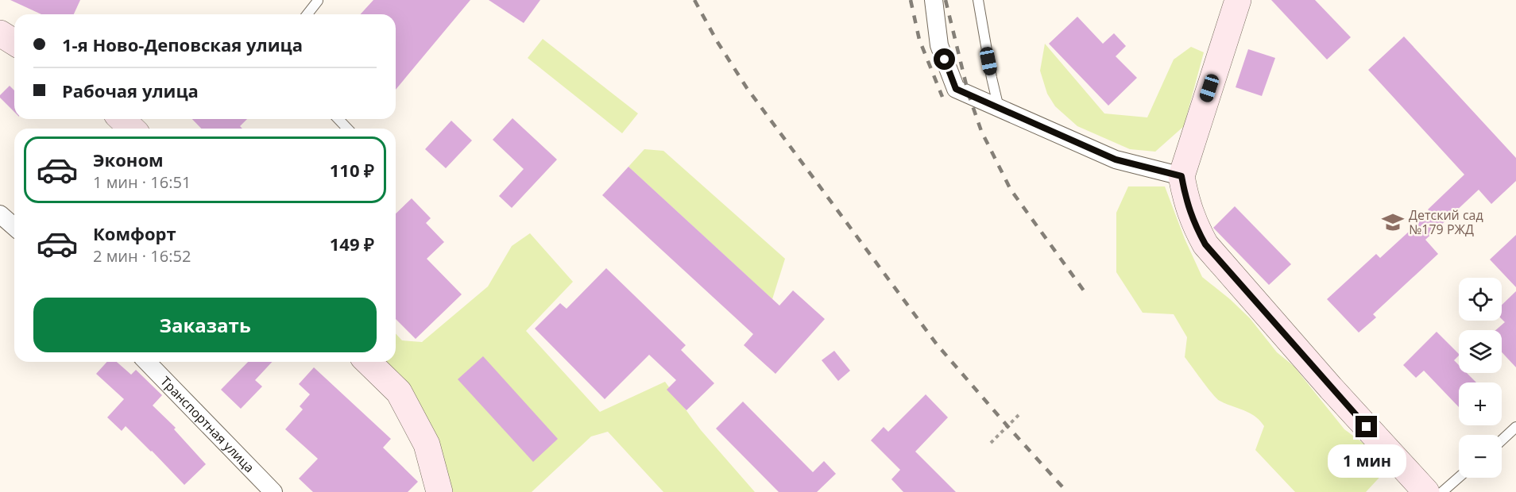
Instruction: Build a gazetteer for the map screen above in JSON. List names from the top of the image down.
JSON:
{
  "streets": {
    "street": ["Транспортная улица"]
  },
  "places": {
    "school or university": ["Детский сад №179 РЖД"]
  },
  "page": {
    "banner": ["1-я Ново-Деповская улица", "Рабочая улица"],
    "list": [
      {
        "name": "Эконом",
        "note": "1 мин · 16:51",
        "value": "110 ₽"
      },
      {
        "name": "Комфорт",
        "note": "2 мин · 16:52",
        "value": "149 ₽"
      }
    ],
    "map_buttons": ["+", "−"],
    "buttons": "Заказать",
    "bubble": "1 мин"
  }
}
